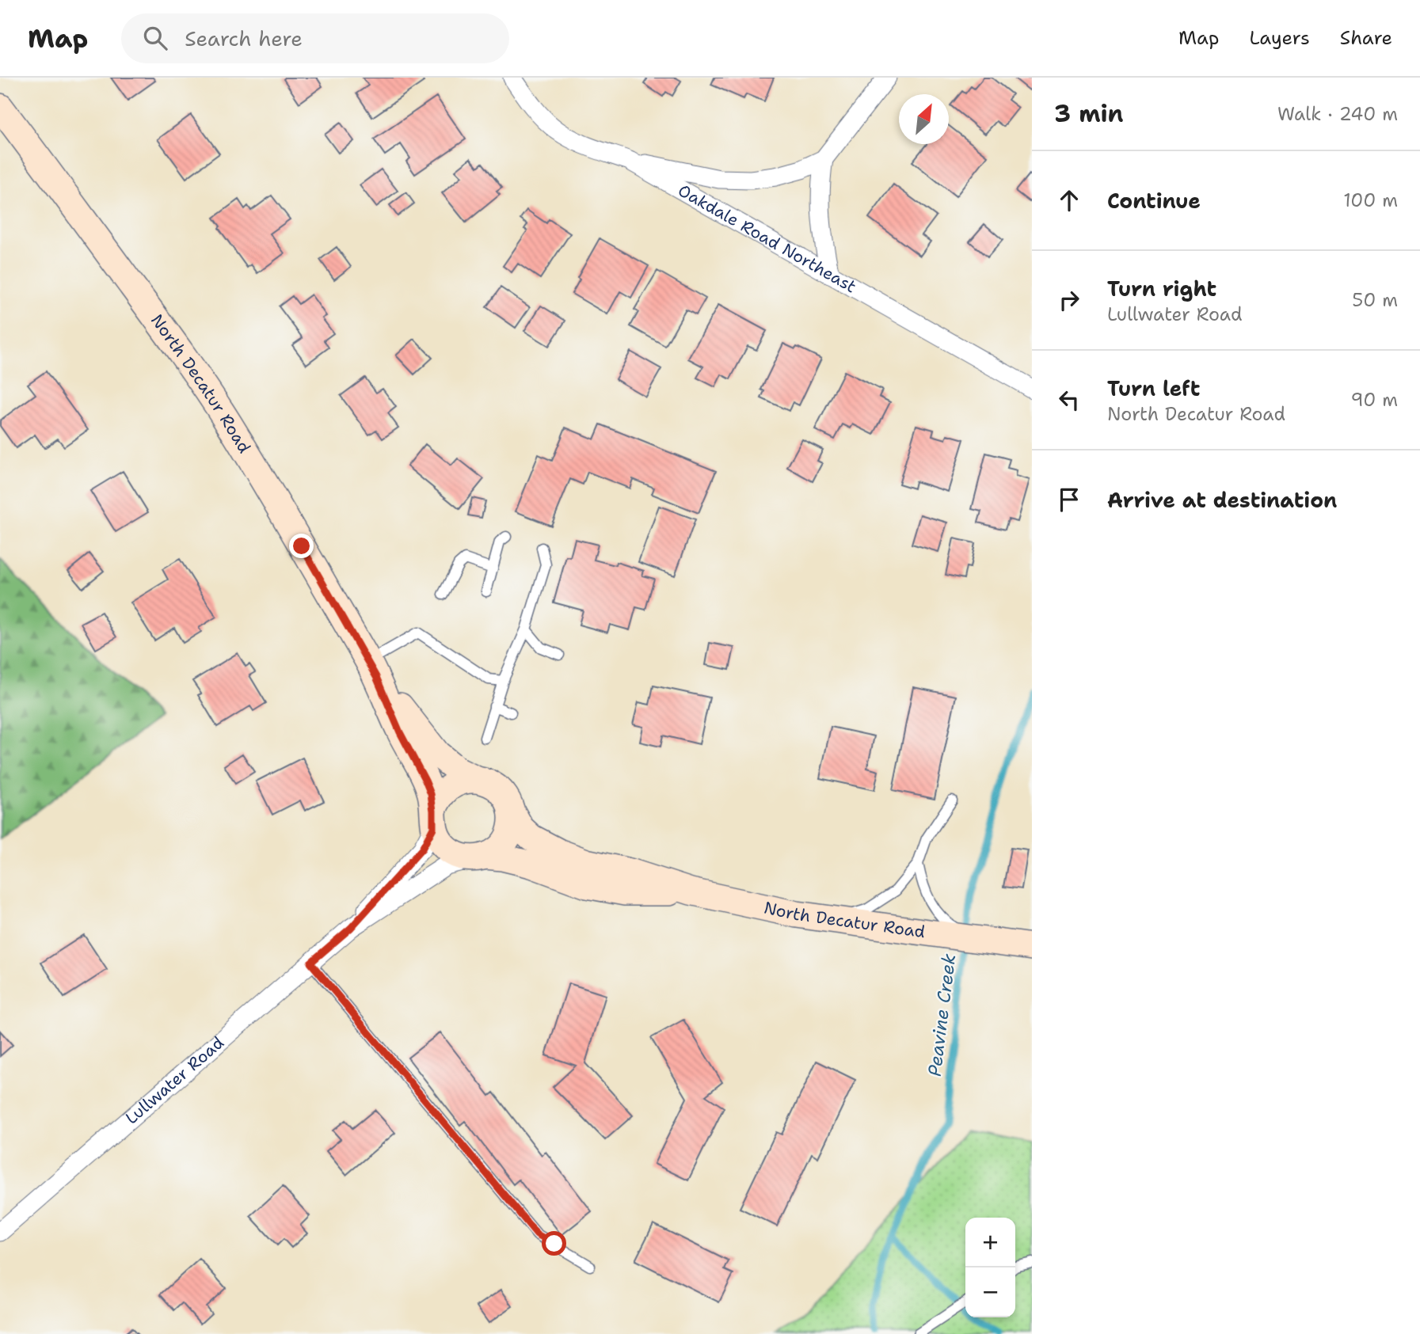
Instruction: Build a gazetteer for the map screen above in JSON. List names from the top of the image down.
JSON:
{
  "streets": {
    "main road": ["North Decatur Road"],
    "street": ["Oakdale Road Northeast", "Lullwater Road"]
  },
  "crossings": [
    ["North Decatur Road", "Lullwater Road"]
  ],
  "water": ["Peavine Creek"],
  "north": "top right",
  "page": {
    "header": "Map",
    "search": "Search here",
    "nav": ["Map", "Layers", "Share"],
    "heading": ["3 min", "Walk · 240 m"],
    "list": [
      ["Continue", "100 m"],
      ["Turn right", "Lullwater Road", "50 m"],
      ["Turn left", "North Decatur Road", "90 m"],
      "Arrive at destination"
    ],
    "map_buttons": ["+", "−"]
  }
}
